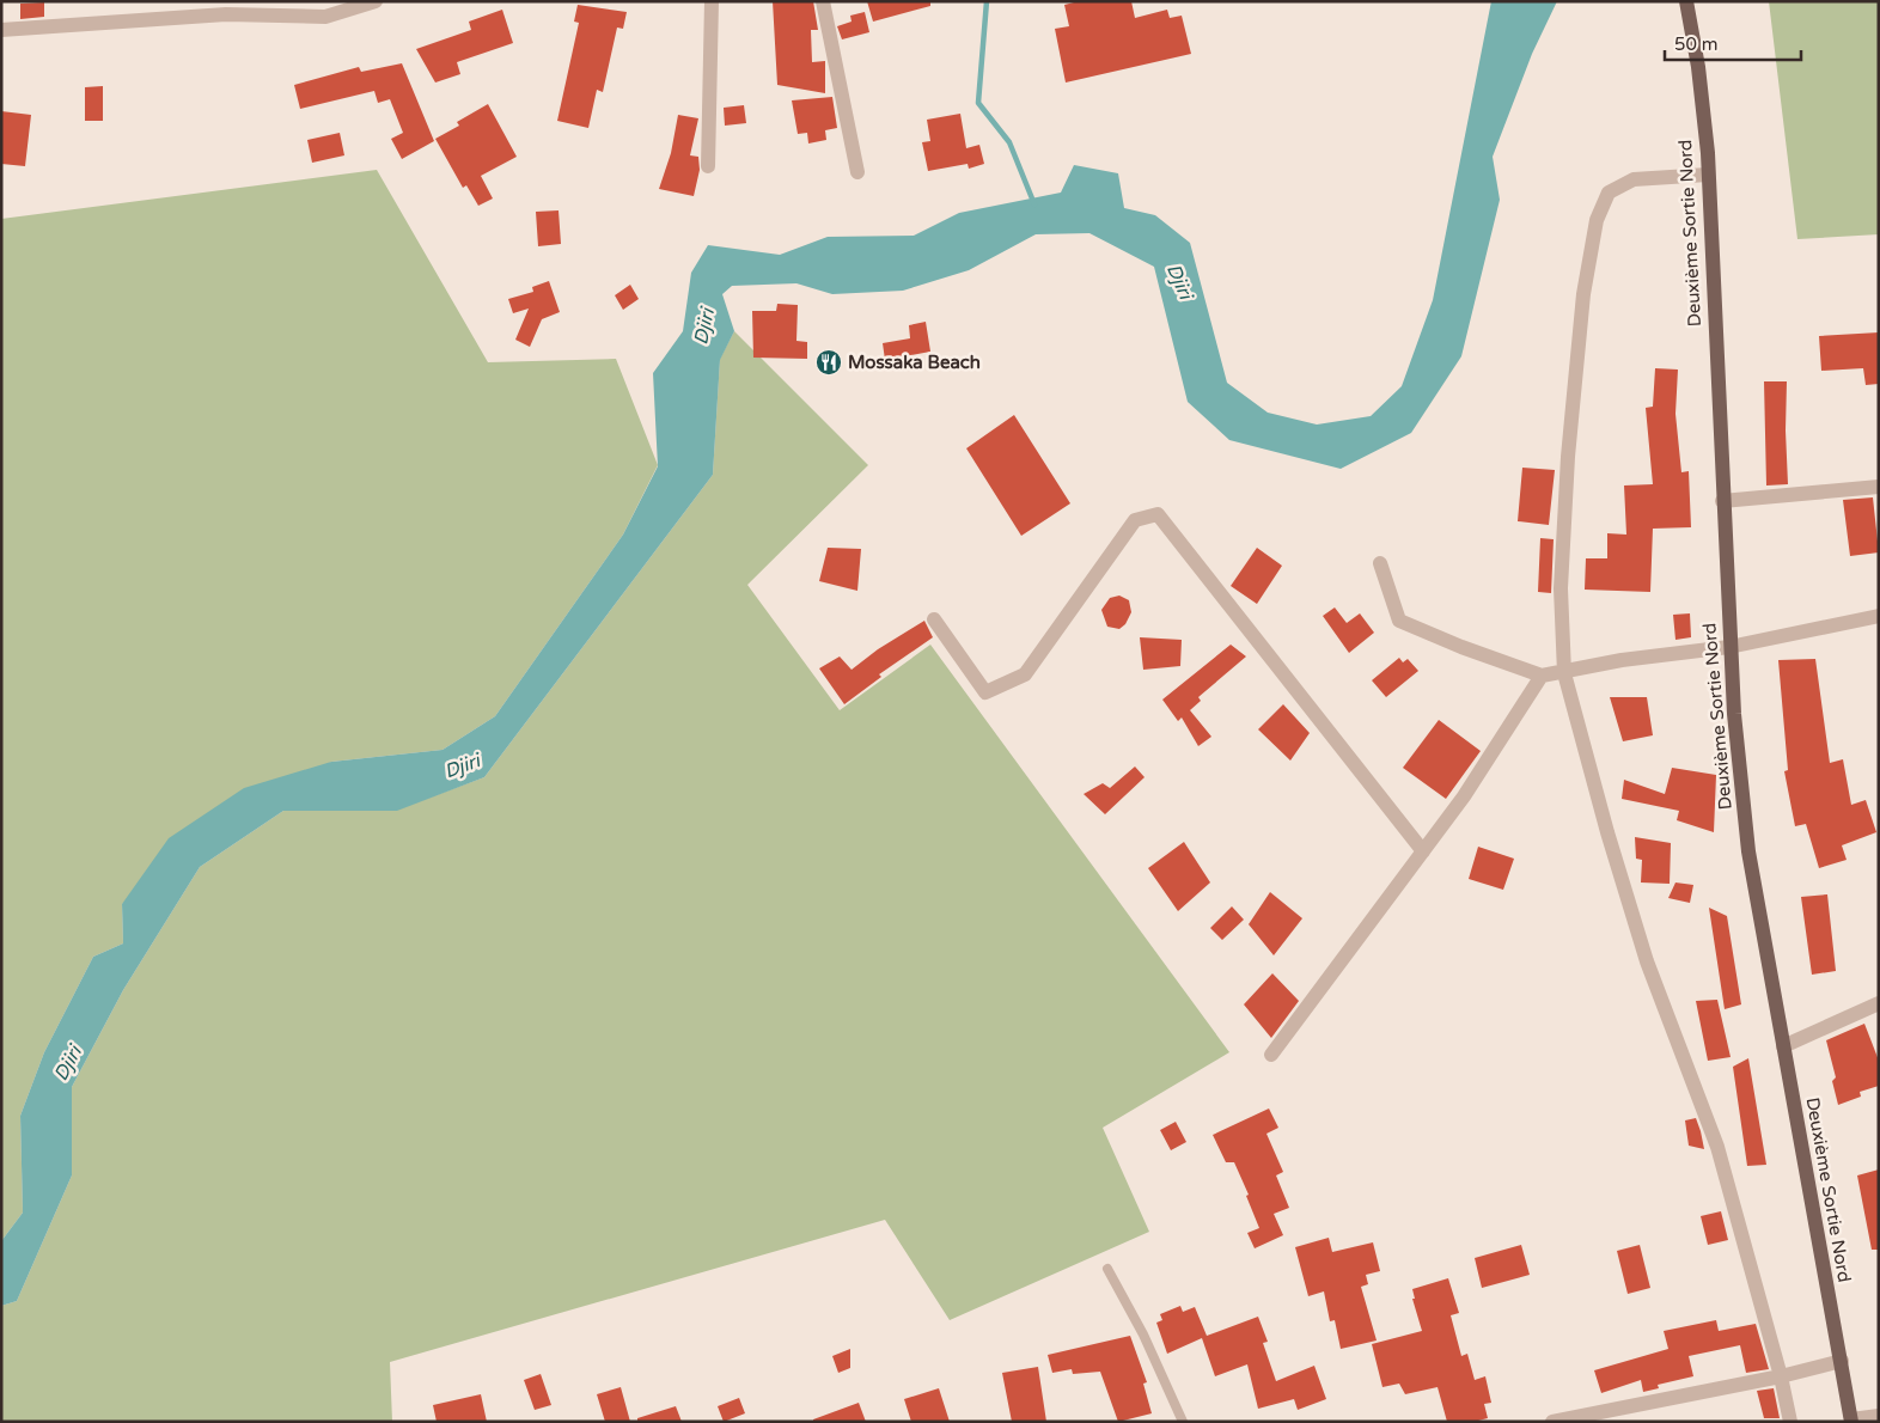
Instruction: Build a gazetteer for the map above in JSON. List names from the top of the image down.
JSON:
{
  "streets": {
    "main road": ["Deuxième Sortie Nord"]
  },
  "water": ["Djiri"],
  "places": {
    "restaurant": ["Mossaka Beach"]
  },
  "scale_bar": "50 m"
}
